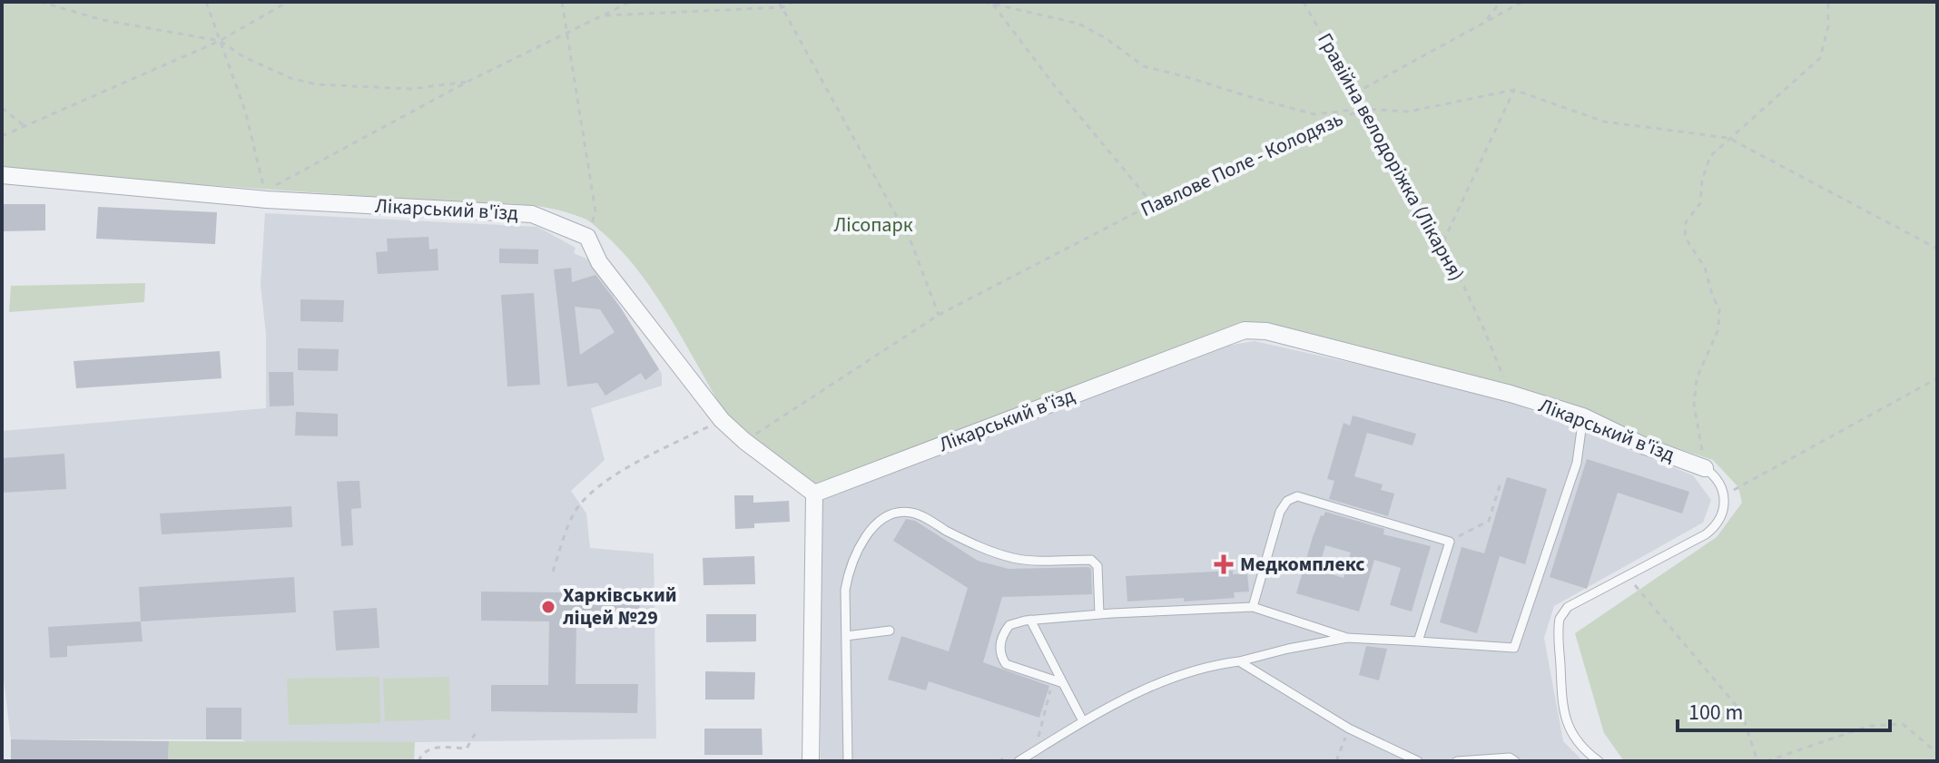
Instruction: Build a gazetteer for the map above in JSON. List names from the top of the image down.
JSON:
{
  "streets": {
    "street": ["Лікарський в'їзд"],
    "path": ["Гравійна велодоріжка (Лікарня)", "Павлове Поле - Колодязь"]
  },
  "crossings": [
    ["Гравійна велодоріжка (Лікарня)", "Павлове Поле - Колодязь"],
    ["Гравійна велодоріжка (Лікарня)", "Лікарський в'їзд"]
  ],
  "parks": ["Лісопарк"],
  "places": {
    "health": ["Медкомплекс"],
    "other": ["Харківський ліцей №29"]
  },
  "scale_bar": "100 m"
}
